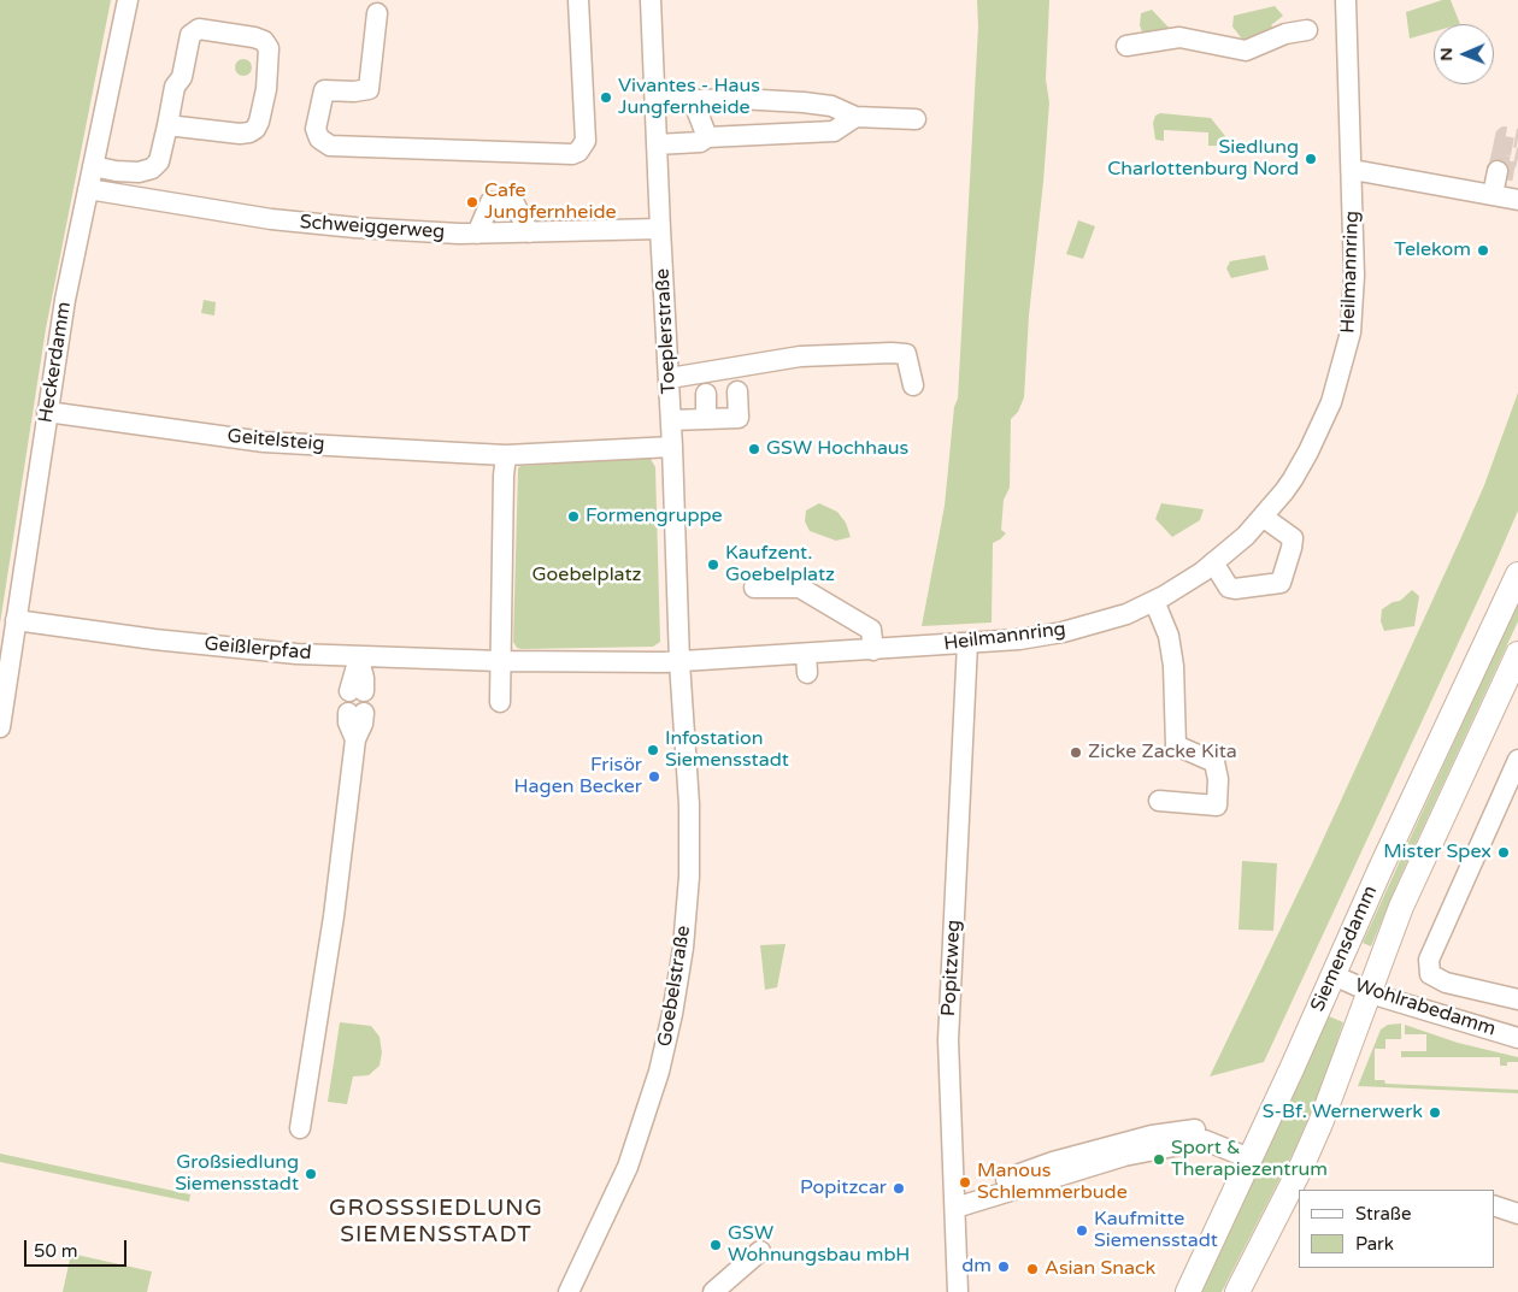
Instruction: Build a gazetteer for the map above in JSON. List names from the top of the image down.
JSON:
{
  "streets": {
    "main road": ["Siemensdamm"],
    "street": [
      "Schweiggerweg",
      "Heilmannring",
      "Toeplerstraße",
      "Heckerdamm",
      "Geitelsteig",
      "Geißlerpfad",
      "Popitzweg",
      "Goebelstraße",
      "Wohlrabedamm"
    ]
  },
  "crossings": [
    ["Schweiggerweg", "Toeplerstraße"],
    ["Schweiggerweg", "Heckerdamm"],
    ["Heilmannring", "Toeplerstraße"],
    ["Heilmannring", "Popitzweg"],
    ["Heilmannring", "Goebelstraße"],
    ["Toeplerstraße", "Goebelstraße"],
    ["Heckerdamm", "Geitelsteig"],
    ["Heckerdamm", "Geißlerpfad"],
    ["Siemensdamm", "Wohlrabedamm"]
  ],
  "districts": ["GROSSSIEDLUNG SIEMENSSTADT"],
  "parks": ["Goebelplatz"],
  "places": [
    "Vivantes - Haus Jungfernheide",
    "Siedlung Charlottenburg Nord",
    "Cafe Jungfernheide",
    "Telekom",
    "GSW Hochhaus",
    "Formengruppe",
    "Kaufzent. Goebelplatz",
    "Infostation Siemensstadt",
    "Zicke Zacke Kita",
    "Frisör Hagen Becker",
    "Mister Spex",
    "S-Bf. Wernerwerk",
    "Sport & Therapiezentrum",
    "Großsiedlung Siemensstadt",
    "Manous Schlemmerbude",
    "Popitzcar",
    "Kaufmitte Siemensstadt",
    "GSW Wohnungsbau mbH",
    "dm",
    "Asian Snack"
  ],
  "legend": ["Straße", "Park"],
  "scale_bar": "50 m",
  "north": "left"
}
